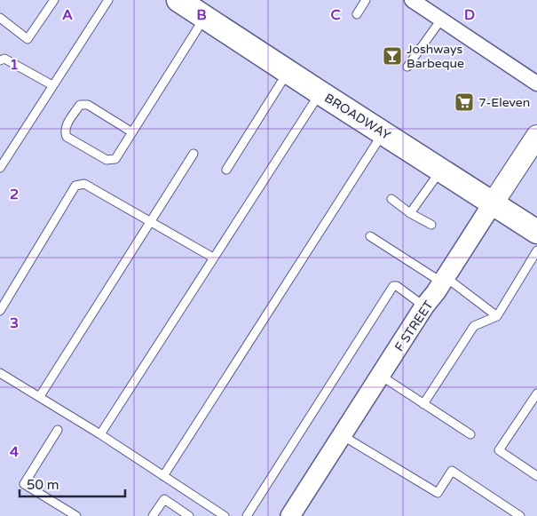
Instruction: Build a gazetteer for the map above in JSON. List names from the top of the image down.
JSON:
{
  "streets": {
    "main road": ["BROADWAY", "F STREET"]
  },
  "crossings": [
    ["BROADWAY", "F STREET"]
  ],
  "places": {
    "bar": ["Joshways Barbeque"],
    "supermarket": ["7-Eleven"]
  },
  "scale_bar": "50 m",
  "grid": {
    "columns": [
      "A",
      "B",
      "C",
      "D"
    ],
    "rows": [
      "1",
      "2",
      "3",
      "4"
    ]
  }
}
